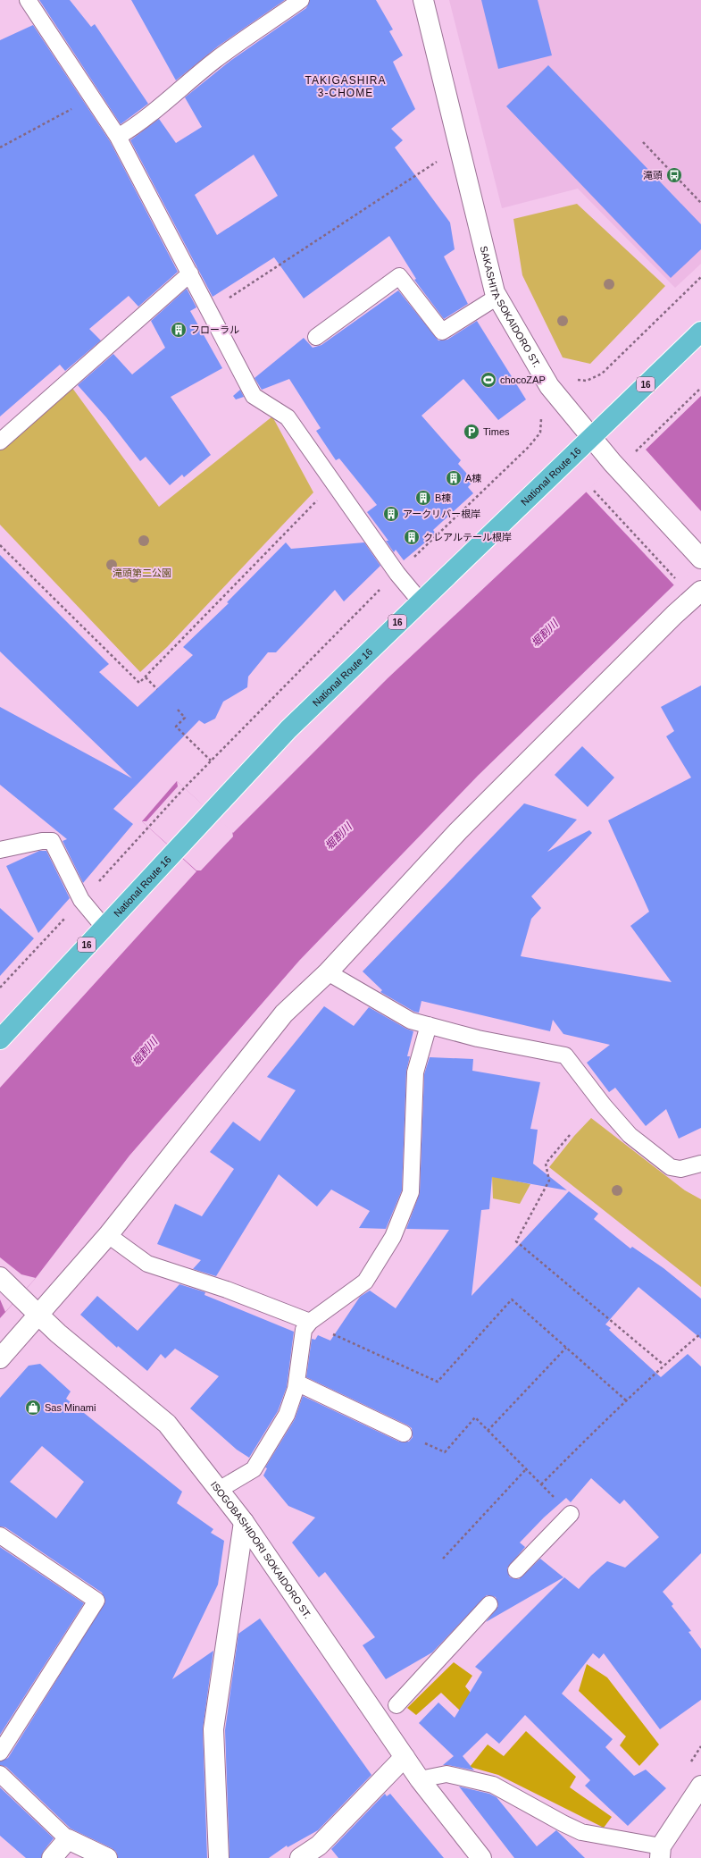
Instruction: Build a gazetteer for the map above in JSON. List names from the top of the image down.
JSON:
{
  "streets": {
    "highway": ["16", "National Route 16"],
    "street": ["SAKASHITA SOKAIDORO ST.", "ISOGOBASHIDORI SOKAIDORO ST."]
  },
  "crossings": [
    ["SAKASHITA SOKAIDORO ST.", "National Route 16"]
  ],
  "districts": ["TAKIGASHIRA 3-CHOME"],
  "water": ["堀割川"],
  "parks": ["滝頭第二公園"],
  "places": {
    "bus stop": ["滝頭"],
    "building": [
      "フローラル",
      "A棟",
      "B棟",
      "アークリバー根岸",
      "クレアルテール根岸"
    ],
    "sports": ["chocoZAP"],
    "parking": ["Times"],
    "shop": ["Sas Minami"]
  }
}
